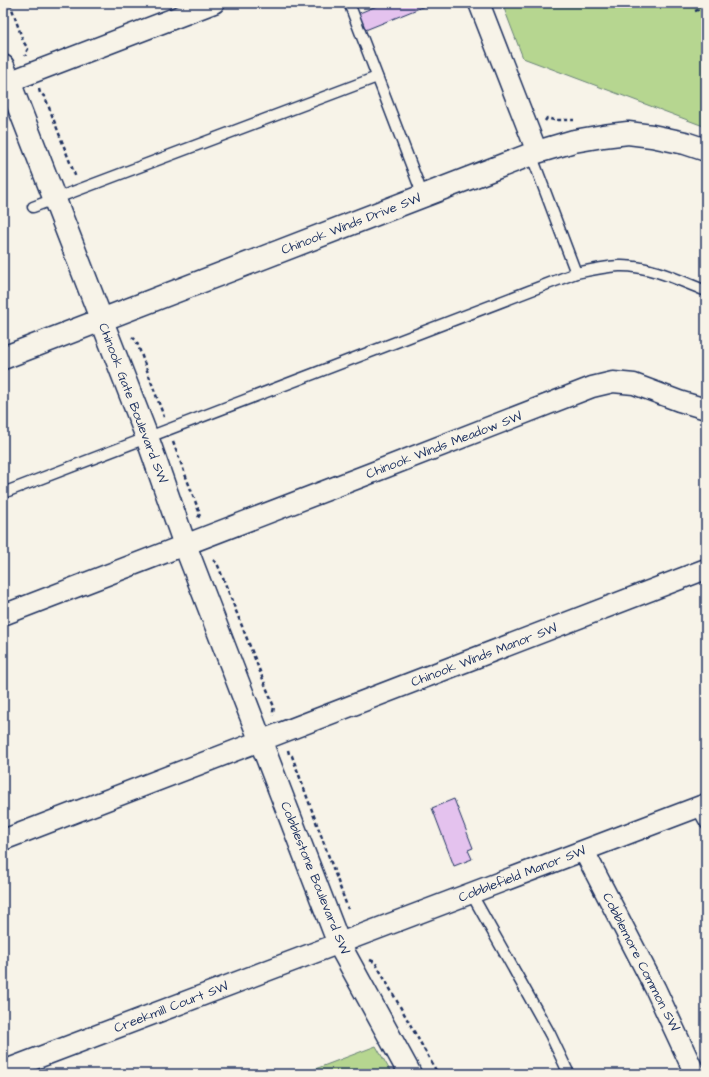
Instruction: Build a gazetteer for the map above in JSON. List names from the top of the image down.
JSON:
{
  "streets": {
    "street": [
      "Chinook Winds Drive SW",
      "Chinook Gate Boulevard SW",
      "Chinook Winds Meadow SW",
      "Chinook Winds Manor SW",
      "Cobblefield Manor SW",
      "Cobblestone Boulevard SW",
      "Cobblemore Common SW",
      "Creekmill Court SW"
    ]
  },
  "crossings": [
    ["Chinook Winds Drive SW", "Chinook Gate Boulevard SW"],
    ["Chinook Gate Boulevard SW", "Chinook Winds Meadow SW"],
    ["Chinook Gate Boulevard SW", "Chinook Winds Manor SW"],
    ["Chinook Gate Boulevard SW", "Cobblestone Boulevard SW"],
    ["Chinook Winds Manor SW", "Cobblestone Boulevard SW"],
    ["Cobblefield Manor SW", "Cobblestone Boulevard SW"],
    ["Cobblefield Manor SW", "Cobblemore Common SW"],
    ["Cobblefield Manor SW", "Creekmill Court SW"],
    ["Cobblestone Boulevard SW", "Creekmill Court SW"]
  ]
}
